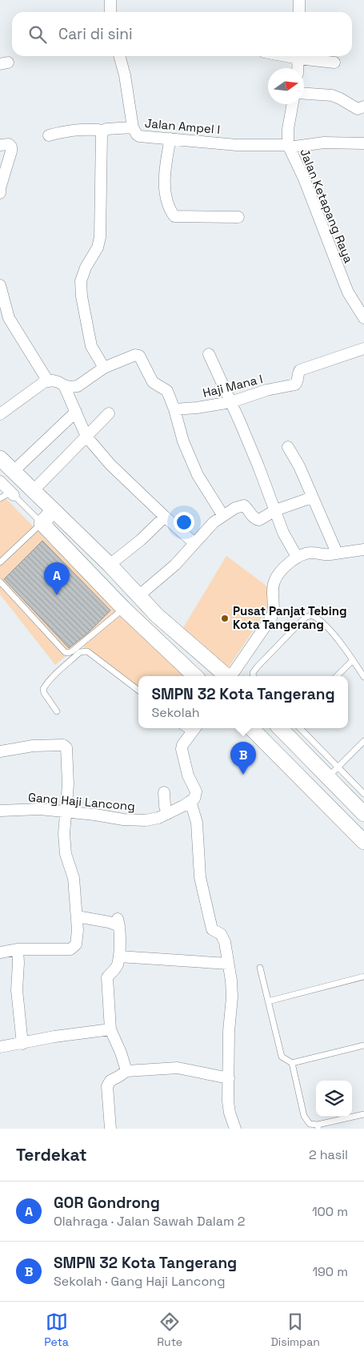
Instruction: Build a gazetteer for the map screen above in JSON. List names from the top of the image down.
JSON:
{
  "streets": {
    "street": [
      "Jalan Ampel I",
      "Jalan Ketapang Raya",
      "Haji Mana I",
      "Gang Haji Lancong"
    ]
  },
  "crossings": [
    ["Jalan Ampel I", "Jalan Ketapang Raya"]
  ],
  "places": ["Pusat Panjat Tebing Kota Tangerang"],
  "north": "right",
  "page": {
    "search": "Cari di sini",
    "pins": ["A", "B"],
    "popup": ["SMPN 32 Kota Tangerang", "Sekolah"],
    "heading": ["Terdekat", "2 hasil"],
    "list": [
      {
        "mark": "A",
        "name": "GOR Gondrong",
        "note": "Olahraga · Jalan Sawah Dalam 2",
        "value": "100 m"
      },
      {
        "mark": "B",
        "name": "SMPN 32 Kota Tangerang",
        "note": "Sekolah · Gang Haji Lancong",
        "value": "190 m"
      }
    ],
    "nav": ["Peta", "Rute", "Disimpan"]
  }
}
